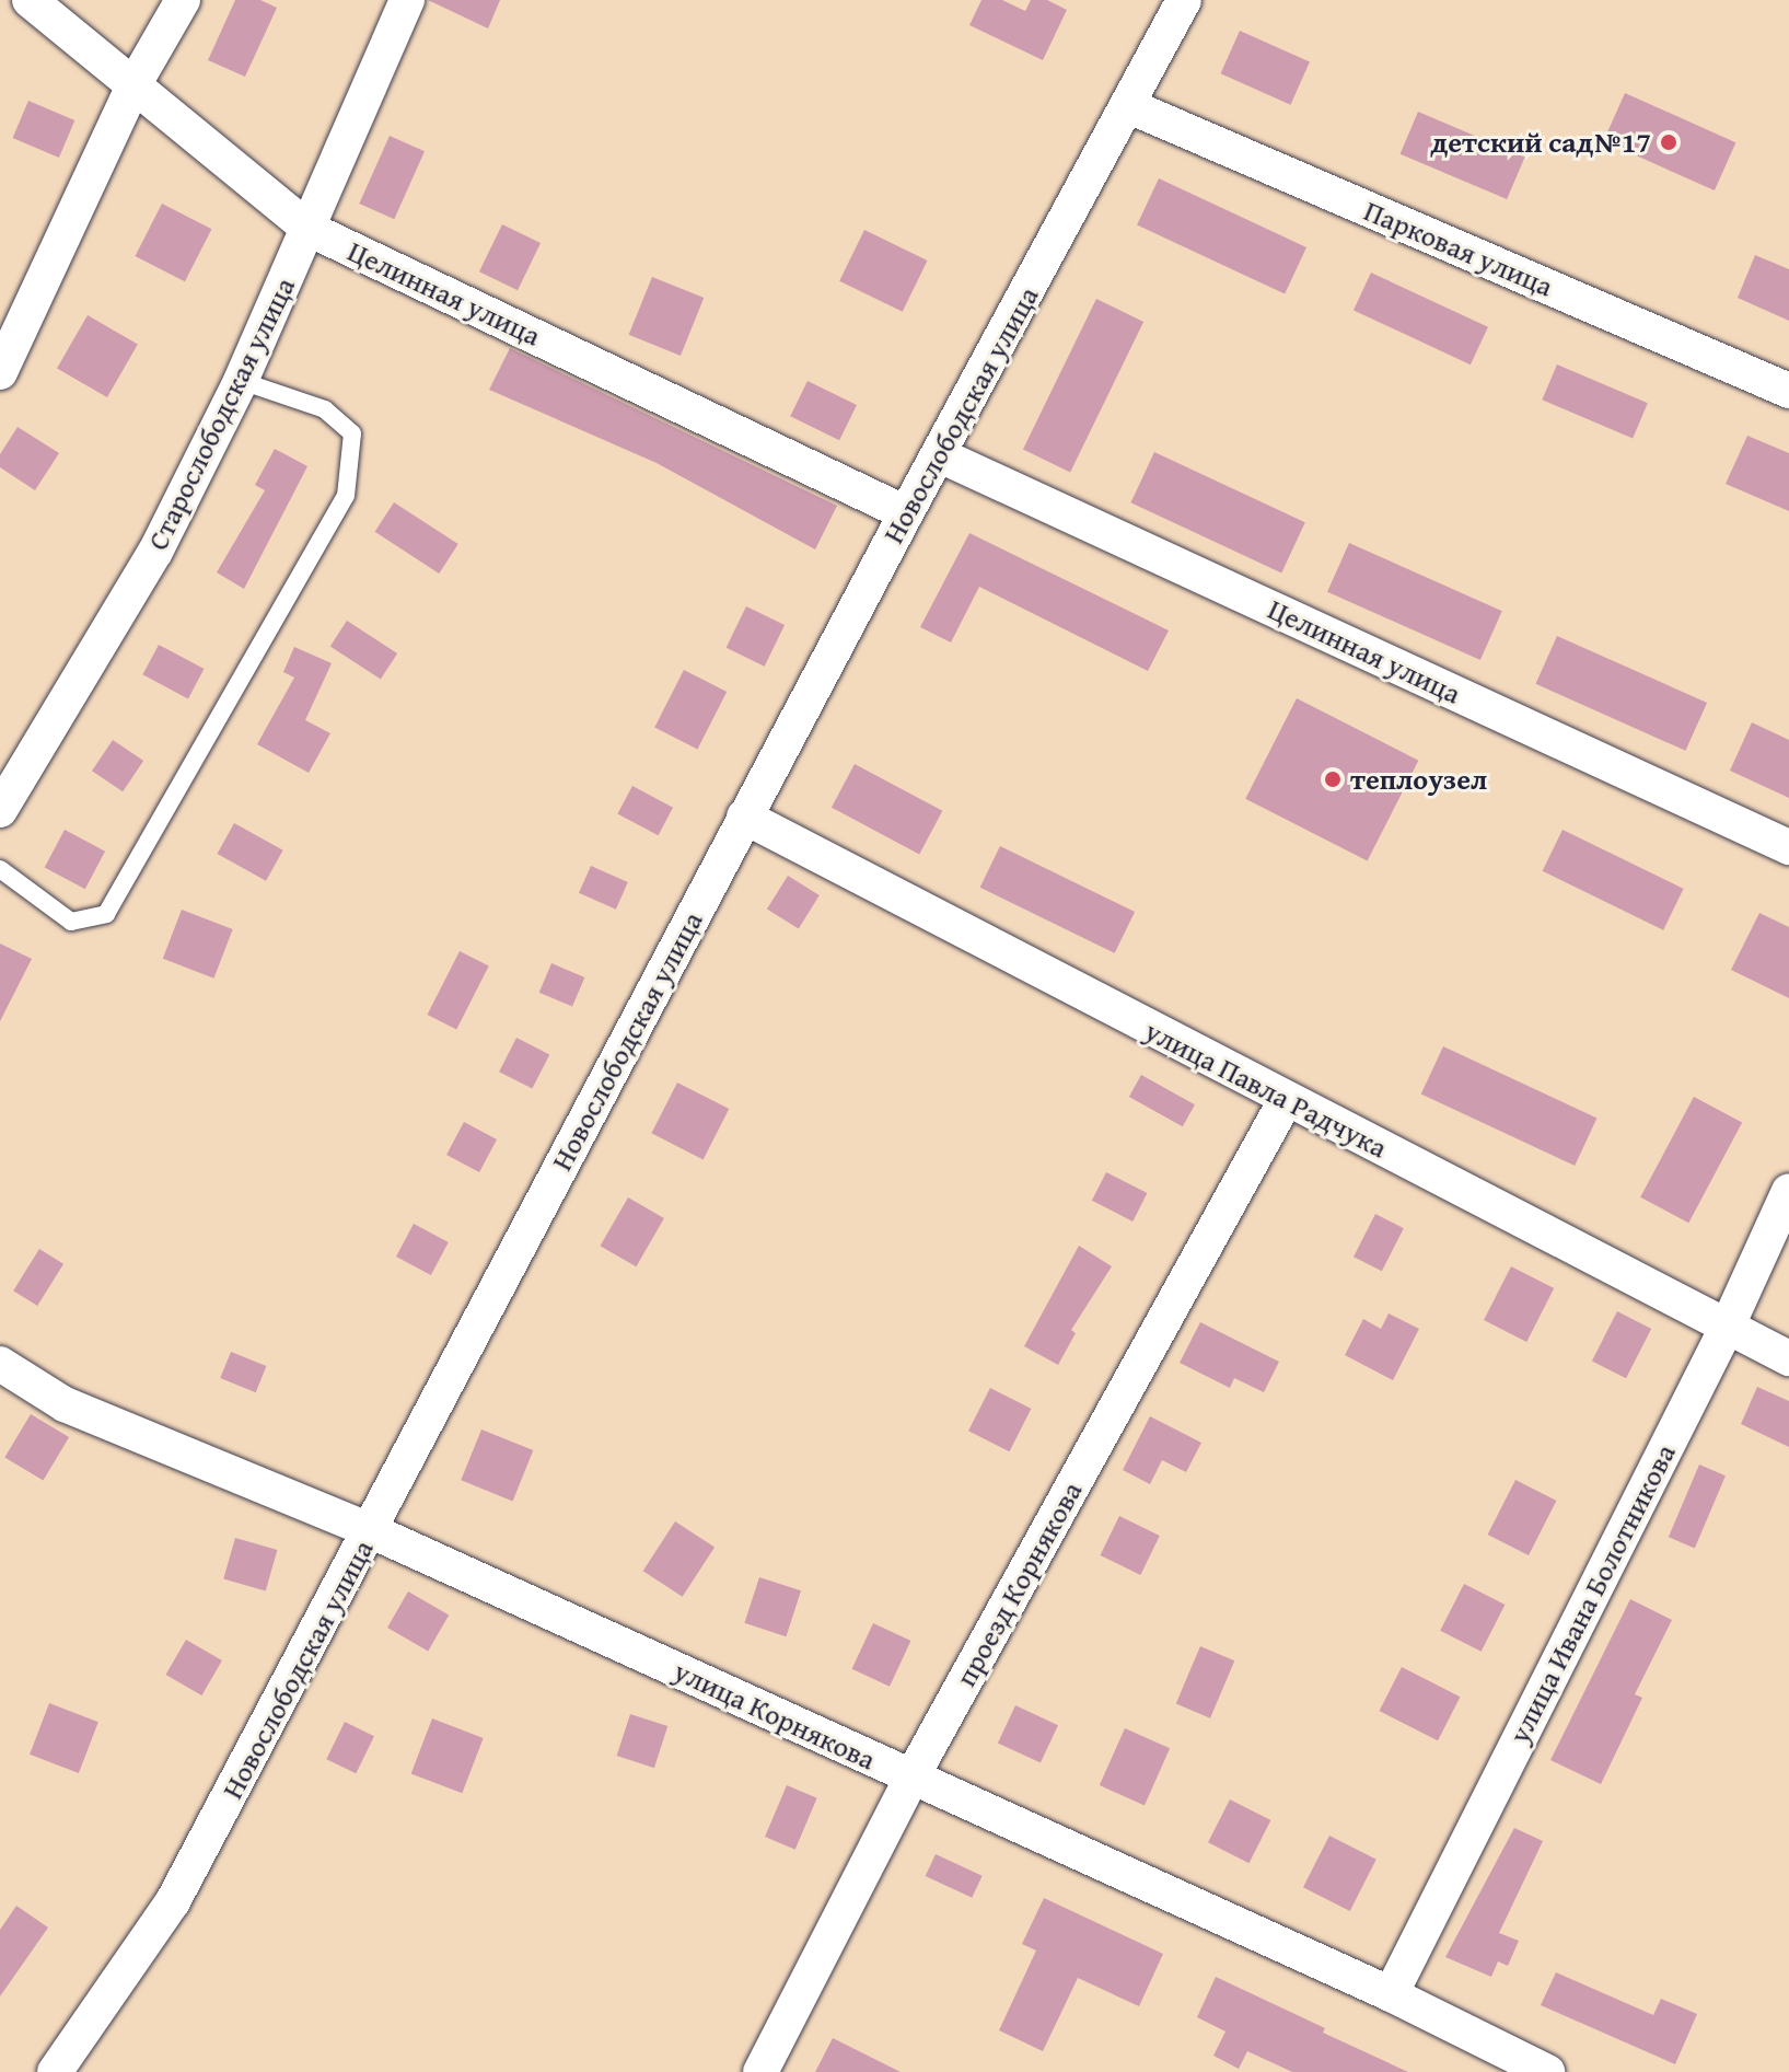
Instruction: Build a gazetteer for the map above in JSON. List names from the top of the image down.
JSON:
{
  "streets": {
    "street": [
      "Парковая улица",
      "Целинная улица",
      "Старослободская улица",
      "Новослободская улица",
      "улица Павла Радчука",
      "проезд Корнякова",
      "улица Ивана Болотникова",
      "улица Корнякова"
    ]
  },
  "crossings": [
    ["Парковая улица", "Новослободская улица"],
    ["Целинная улица", "Старослободская улица"],
    ["Целинная улица", "Новослободская улица"],
    ["Новослободская улица", "улица Павла Радчука"],
    ["Новослободская улица", "улица Корнякова"],
    ["улица Павла Радчука", "проезд Корнякова"],
    ["улица Павла Радчука", "улица Ивана Болотникова"],
    ["проезд Корнякова", "улица Корнякова"],
    ["улица Ивана Болотникова", "улица Корнякова"]
  ],
  "places": ["детский сад№17", "теплоузел"]
}
